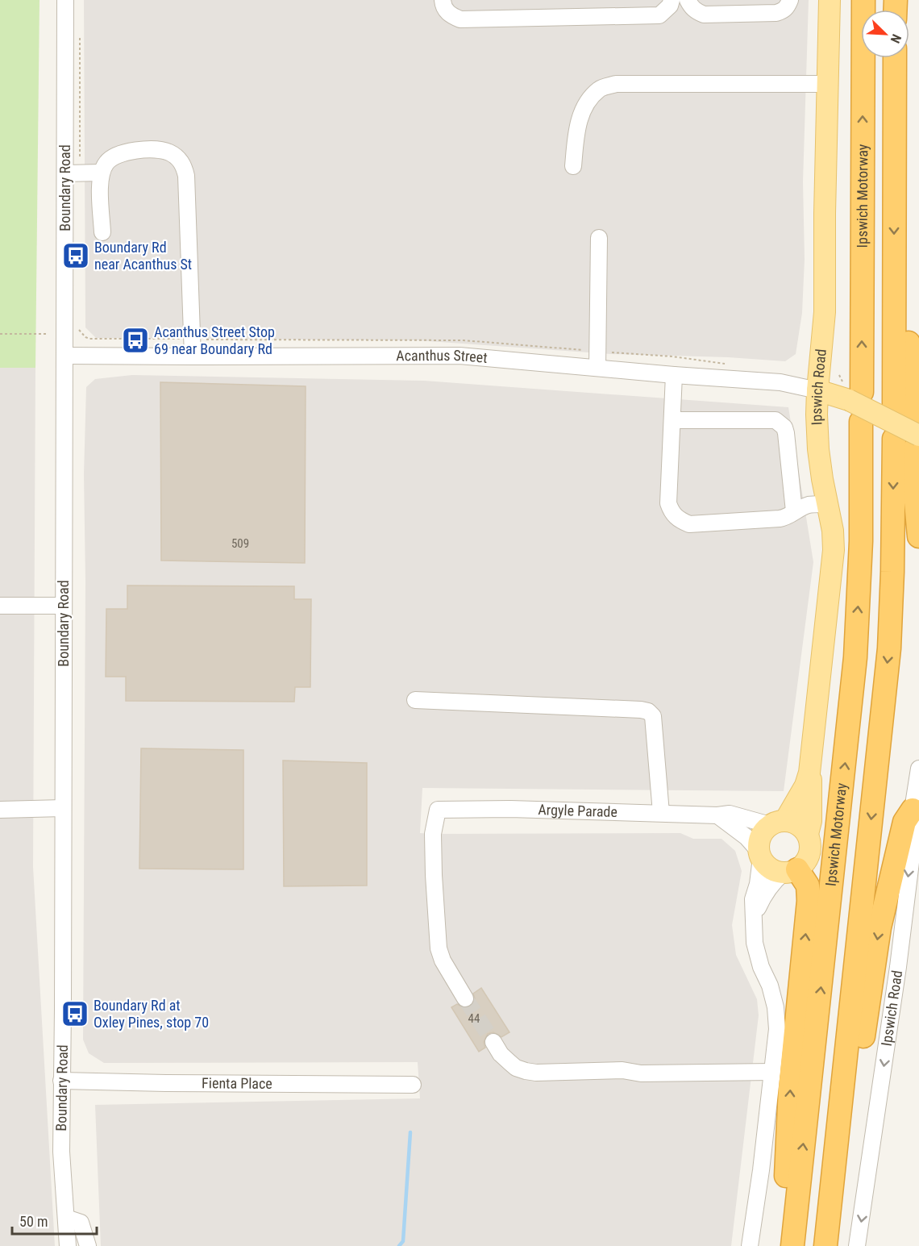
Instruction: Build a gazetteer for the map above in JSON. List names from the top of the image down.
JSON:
{
  "streets": {
    "highway": ["Ipswich Motorway"],
    "main road": ["Ipswich Road"],
    "street": [
      "Boundary Road",
      "Acanthus Street",
      "Argyle Parade",
      "Fienta Place"
    ]
  },
  "crossings": [
    ["Boundary Road", "Acanthus Street"],
    ["Boundary Road", "Fienta Place"],
    ["Acanthus Street", "Ipswich Road"],
    ["Ipswich Road", "Argyle Parade"]
  ],
  "places": {
    "bus stop": ["Boundary Rd near Acanthus St", "Acanthus Street Stop 69 near Boundary Rd", "Boundary Rd at Oxley Pines, stop 70"]
  },
  "house_numbers": ["509", "44"],
  "scale_bar": "50 m",
  "north": "bottom right"
}
